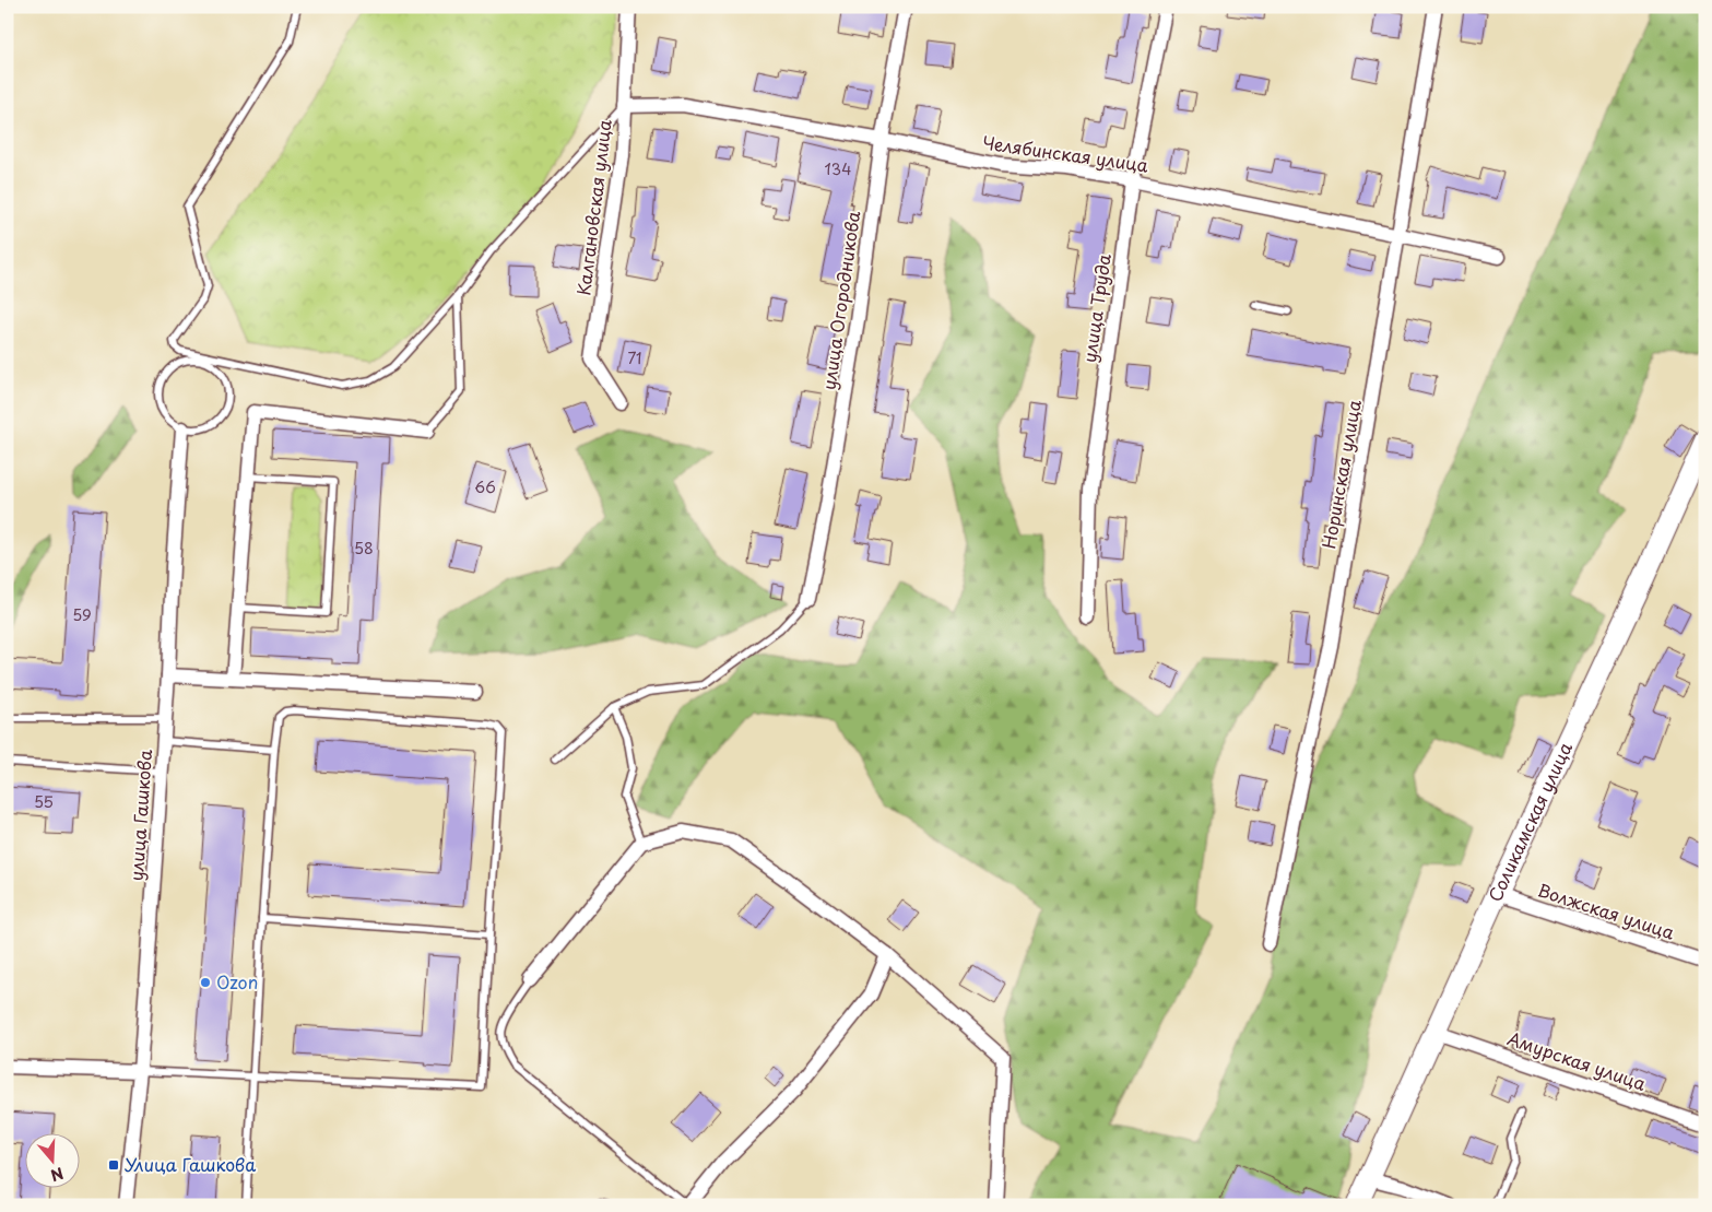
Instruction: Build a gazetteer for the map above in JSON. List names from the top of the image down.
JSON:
{
  "streets": {
    "main road": ["Соликамская улица"],
    "street": [
      "Челябинская улица",
      "Калгановская улица",
      "улица Огородникова",
      "улица Труда",
      "Норинская улица",
      "улица Гашкова",
      "Волжская улица",
      "Амурская улица"
    ]
  },
  "crossings": [
    ["Челябинская улица", "Калгановская улица"],
    ["Челябинская улица", "улица Огородникова"],
    ["Челябинская улица", "улица Труда"],
    ["Челябинская улица", "Норинская улица"],
    ["Соликамская улица", "Волжская улица"],
    ["Соликамская улица", "Амурская улица"]
  ],
  "places": {
    "other": ["Ozon"],
    "transit": ["Улица Гашкова"]
  },
  "house_numbers": [
    "134",
    "71",
    "66",
    "58",
    "59",
    "55"
  ],
  "north": "bottom"
}
